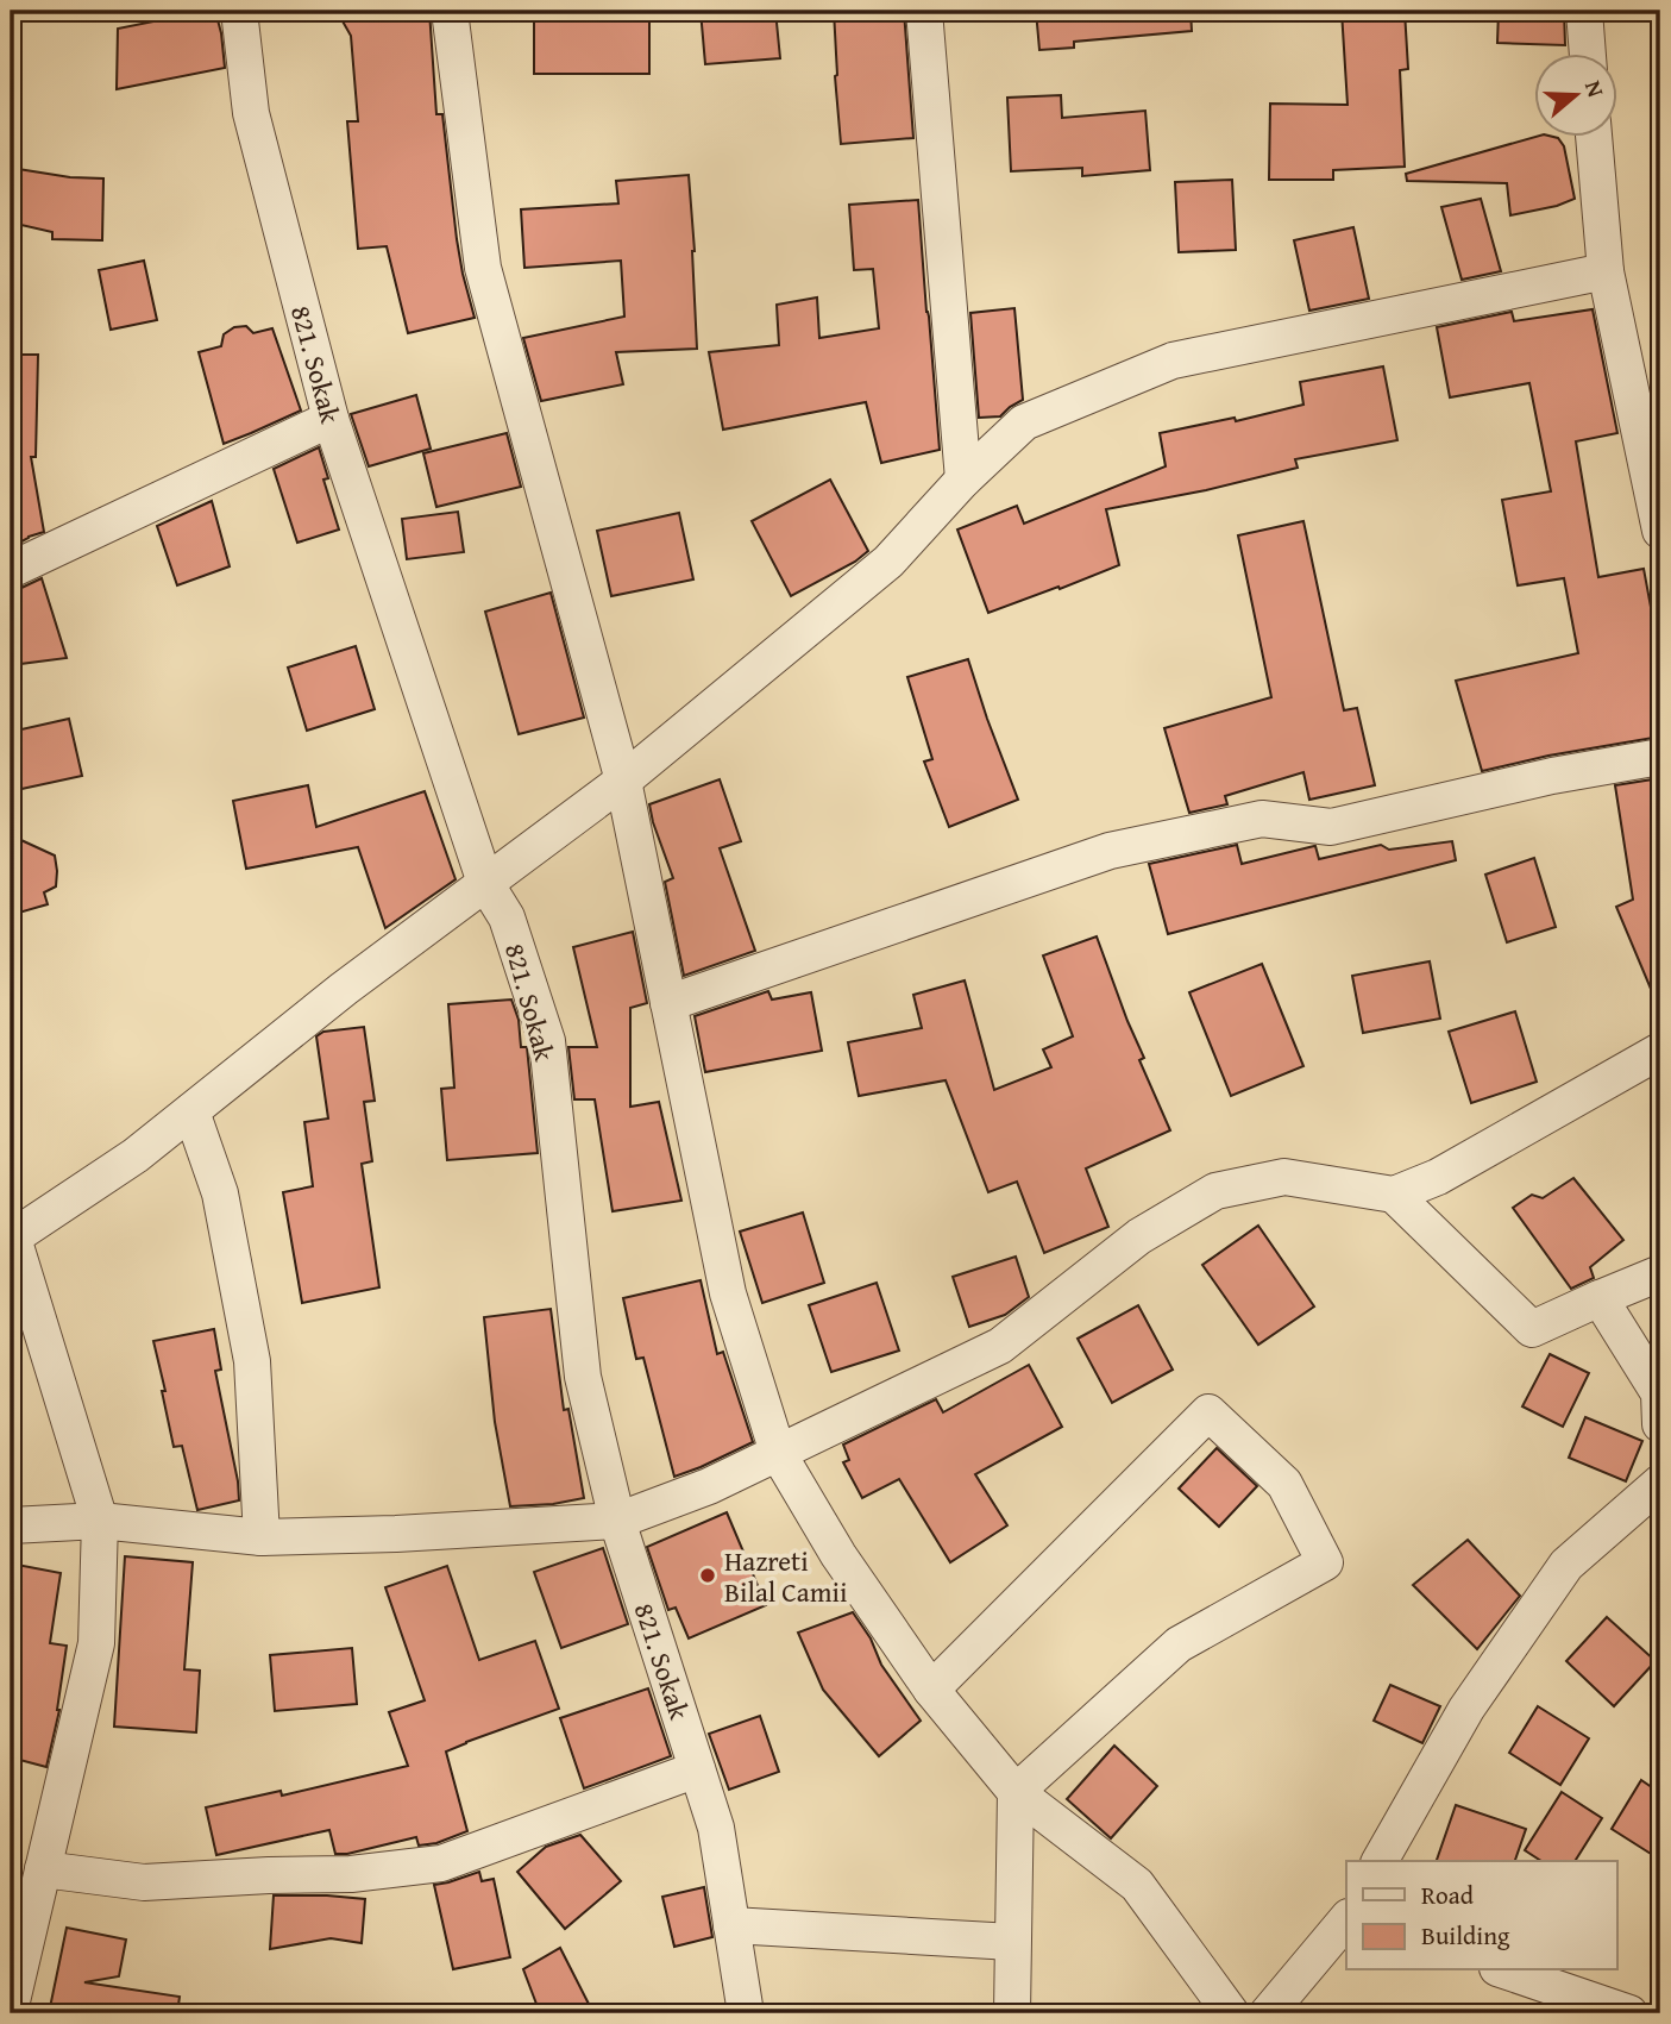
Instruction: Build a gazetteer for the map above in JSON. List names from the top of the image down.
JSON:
{
  "streets": {
    "street": ["821. Sokak"]
  },
  "places": ["Hazreti Bilal Camii"],
  "legend": ["Road", "Building"],
  "north": "right"
}
